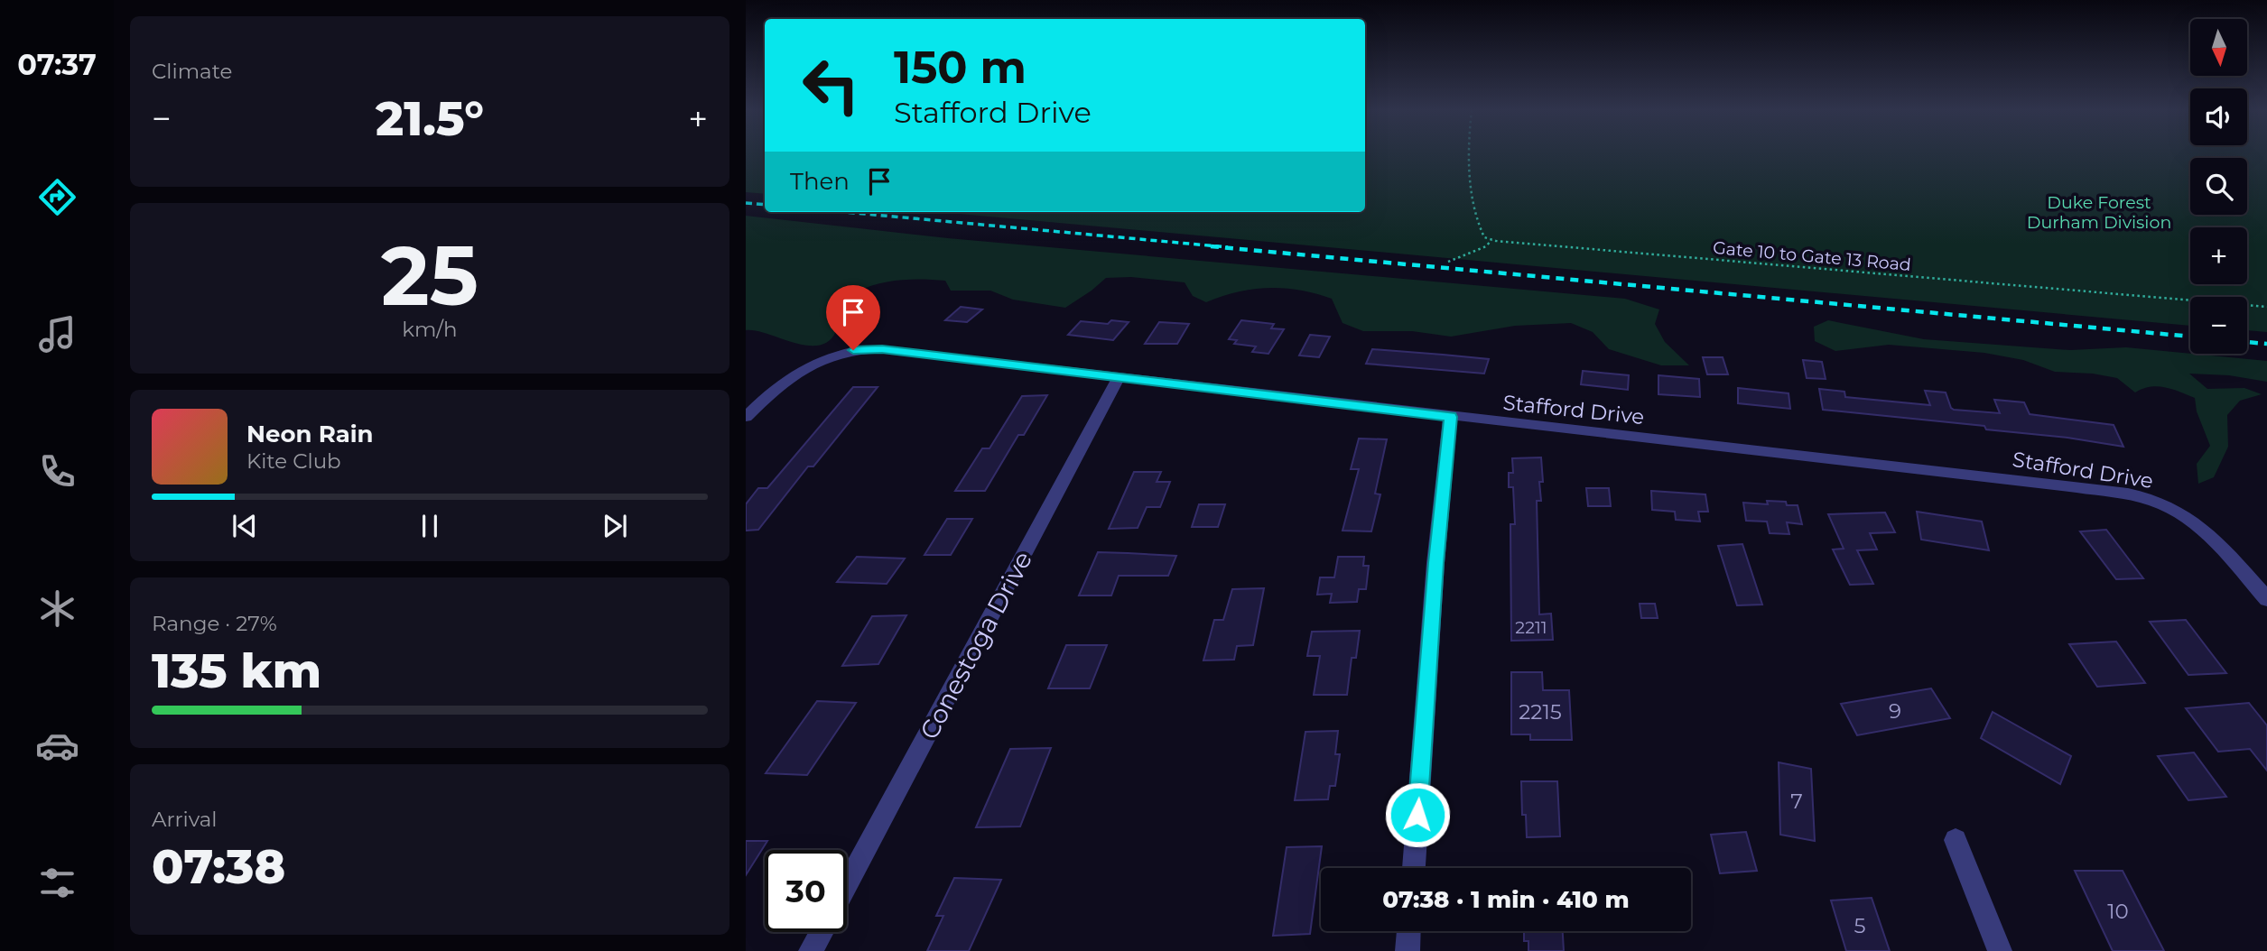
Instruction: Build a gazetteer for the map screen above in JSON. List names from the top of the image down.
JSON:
{
  "streets": {
    "street": ["Stafford Drive", "Conestoga Drive"],
    "path": ["Gate 10 to Gate 13 Road"]
  },
  "crossings": [
    ["Stafford Drive", "Conestoga Drive"]
  ],
  "parks": ["Duke Forest Durham Division"],
  "house_numbers": [
    "2211",
    "9",
    "2215",
    "7",
    "10",
    "5"
  ],
  "north": "bottom",
  "page": {
    "tabs": "07:37",
    "tile": [
      "Climate",
      ["25", "km/h"],
      ["Range · 27%", "135 km"],
      ["Arrival", "07:38"]
    ],
    "map_buttons": ["+", "−"],
    "turn": ["150 m", "Stafford Drive"],
    "heat": ["−", "21.5°", "+"],
    "then": "Then",
    "song": ["Neon Rain", "Kite Club"],
    "limit": "30",
    "trip": "07:38 · 1 min · 410 m"
  }
}
